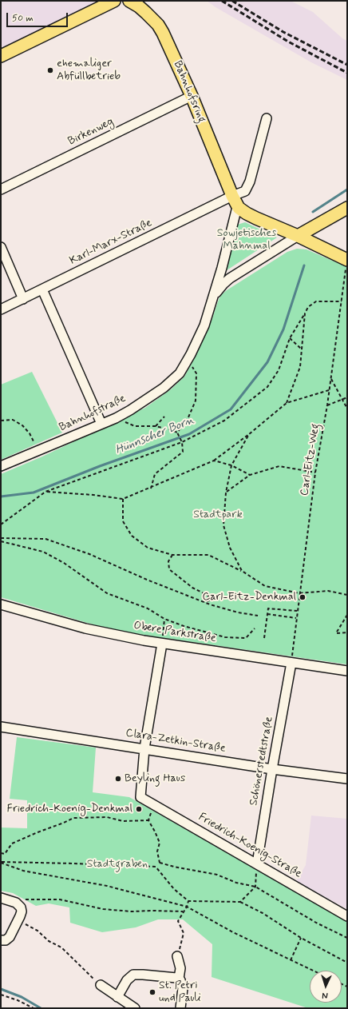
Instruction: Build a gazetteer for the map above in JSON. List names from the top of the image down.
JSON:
{
  "streets": {
    "main road": ["Bahnhofsring"],
    "street": [
      "Birkenweg",
      "Karl-Marx-Straße",
      "Bahnhofstraße",
      "Obere Parkstraße",
      "Clara-Zetkin-Straße",
      "Schönerstedtstraße",
      "Friedrich-Koenig-Straße"
    ],
    "path": ["Carl-Eitz-Weg"]
  },
  "crossings": [
    ["Bahnhofsring", "Birkenweg"],
    ["Bahnhofsring", "Karl-Marx-Straße"],
    ["Bahnhofsring", "Bahnhofstraße"],
    ["Carl-Eitz-Weg", "Obere Parkstraße"],
    ["Carl-Eitz-Weg", "Schönerstedtstraße"],
    ["Obere Parkstraße", "Schönerstedtstraße"],
    ["Clara-Zetkin-Straße", "Schönerstedtstraße"],
    ["Clara-Zetkin-Straße", "Friedrich-Koenig-Straße"],
    ["Schönerstedtstraße", "Friedrich-Koenig-Straße"]
  ],
  "water": ["Hünnscher Born"],
  "parks": ["Sowjetisches Mahnmal", "Stadtpark", "Stadtgraben"],
  "places": [
    "ehemaliger Abfüllbetrieb",
    "Carl-Eitz-Denkmal",
    "Beyling Haus",
    "Friedrich-Koenig-Denkmal",
    "St. Petri und Pauli"
  ],
  "scale_bar": "50 m",
  "north": "bottom"
}
